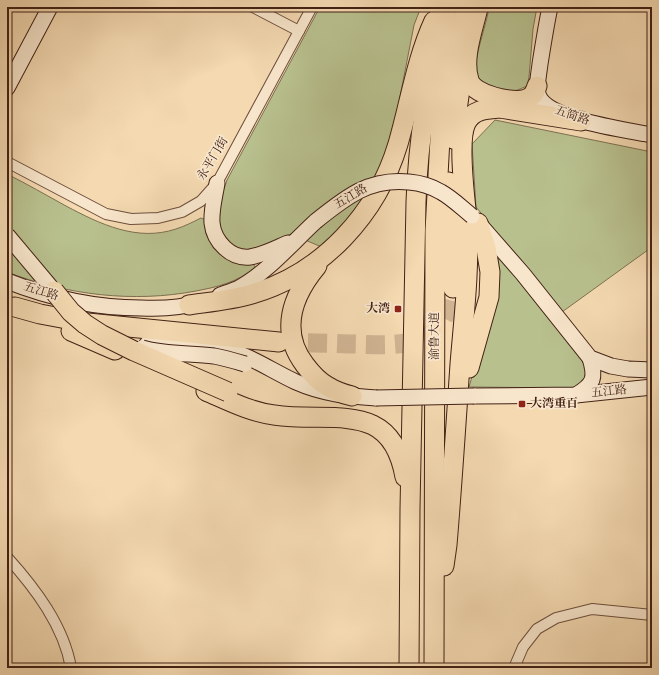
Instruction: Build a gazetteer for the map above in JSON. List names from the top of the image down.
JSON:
{
  "streets": {
    "highway": ["渝鲁大道"],
    "main road": ["五简路", "五江路"],
    "street": ["永平门街"]
  },
  "places": {
    "transit": ["大湾", "大湾重百"]
  }
}
